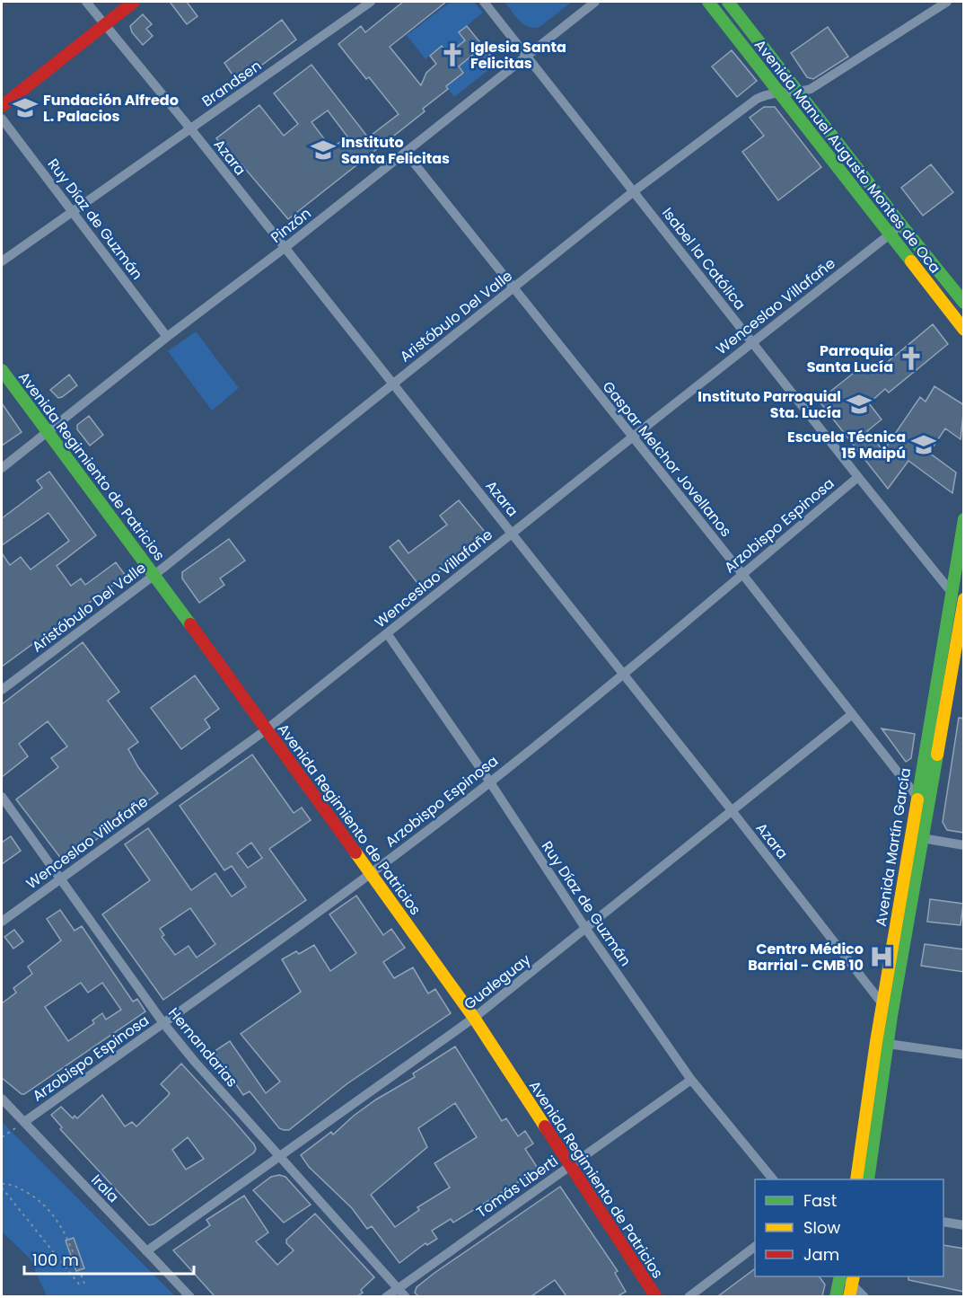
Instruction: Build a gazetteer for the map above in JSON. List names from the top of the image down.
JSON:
{
  "streets": {
    "main road": ["Avenida Manuel Augusto Montes de Oca", "Avenida Regimiento de Patricios", "Avenida Martín García"],
    "street": [
      "Brandsen",
      "Azara",
      "Ruy Díaz de Guzmán",
      "Pinzón",
      "Isabel la Católica",
      "Wenceslao Villafañe",
      "Aristóbulo Del Valle",
      "Gaspar Melchor Jovellanos",
      "Arzobispo Espinosa",
      "Gualeguay",
      "Hernandarias",
      "Tomás Liberti",
      "Irala"
    ]
  },
  "crossings": [
    ["Brandsen", "Azara"],
    ["Brandsen", "Ruy Díaz de Guzmán"],
    ["Avenida Manuel Augusto Montes de Oca", "Wenceslao Villafañe"],
    ["Avenida Manuel Augusto Montes de Oca", "Aristóbulo Del Valle"],
    ["Azara", "Pinzón"],
    ["Azara", "Wenceslao Villafañe"],
    ["Azara", "Aristóbulo Del Valle"],
    ["Azara", "Arzobispo Espinosa"],
    ["Azara", "Avenida Martín García"],
    ["Azara", "Gualeguay"],
    ["Ruy Díaz de Guzmán", "Pinzón"],
    ["Ruy Díaz de Guzmán", "Wenceslao Villafañe"],
    ["Ruy Díaz de Guzmán", "Arzobispo Espinosa"],
    ["Ruy Díaz de Guzmán", "Gualeguay"],
    ["Ruy Díaz de Guzmán", "Tomás Liberti"],
    ["Pinzón", "Isabel la Católica"],
    ["Pinzón", "Gaspar Melchor Jovellanos"],
    ["Pinzón", "Avenida Regimiento de Patricios"],
    ["Isabel la Católica", "Wenceslao Villafañe"],
    ["Isabel la Católica", "Aristóbulo Del Valle"],
    ["Isabel la Católica", "Arzobispo Espinosa"],
    ["Isabel la Católica", "Avenida Martín García"],
    ["Wenceslao Villafañe", "Gaspar Melchor Jovellanos"],
    ["Wenceslao Villafañe", "Avenida Regimiento de Patricios"],
    ["Wenceslao Villafañe", "Hernandarias"],
    ["Aristóbulo Del Valle", "Gaspar Melchor Jovellanos"],
    ["Aristóbulo Del Valle", "Avenida Regimiento de Patricios"],
    ["Gaspar Melchor Jovellanos", "Arzobispo Espinosa"],
    ["Gaspar Melchor Jovellanos", "Avenida Martín García"],
    ["Gaspar Melchor Jovellanos", "Gualeguay"],
    ["Avenida Regimiento de Patricios", "Arzobispo Espinosa"],
    ["Avenida Regimiento de Patricios", "Gualeguay"],
    ["Avenida Regimiento de Patricios", "Tomás Liberti"],
    ["Arzobispo Espinosa", "Hernandarias"],
    ["Arzobispo Espinosa", "Irala"],
    ["Gualeguay", "Hernandarias"],
    ["Gualeguay", "Irala"],
    ["Hernandarias", "Tomás Liberti"]
  ],
  "places": {
    "church": ["Iglesia Santa Felicitas", "Parroquia Santa Lucía"],
    "school or university": [
      "Fundación Alfredo L. Palacios",
      "Instituto Santa Felicitas",
      "Instituto Parroquial Sta. Lucía",
      "Escuela Técnica 15 Maipú"
    ],
    "hospital": ["Centro Médico Barrial - CMB 10"]
  },
  "legend": ["Fast", "Slow", "Jam"],
  "scale_bar": "100 m"
}
